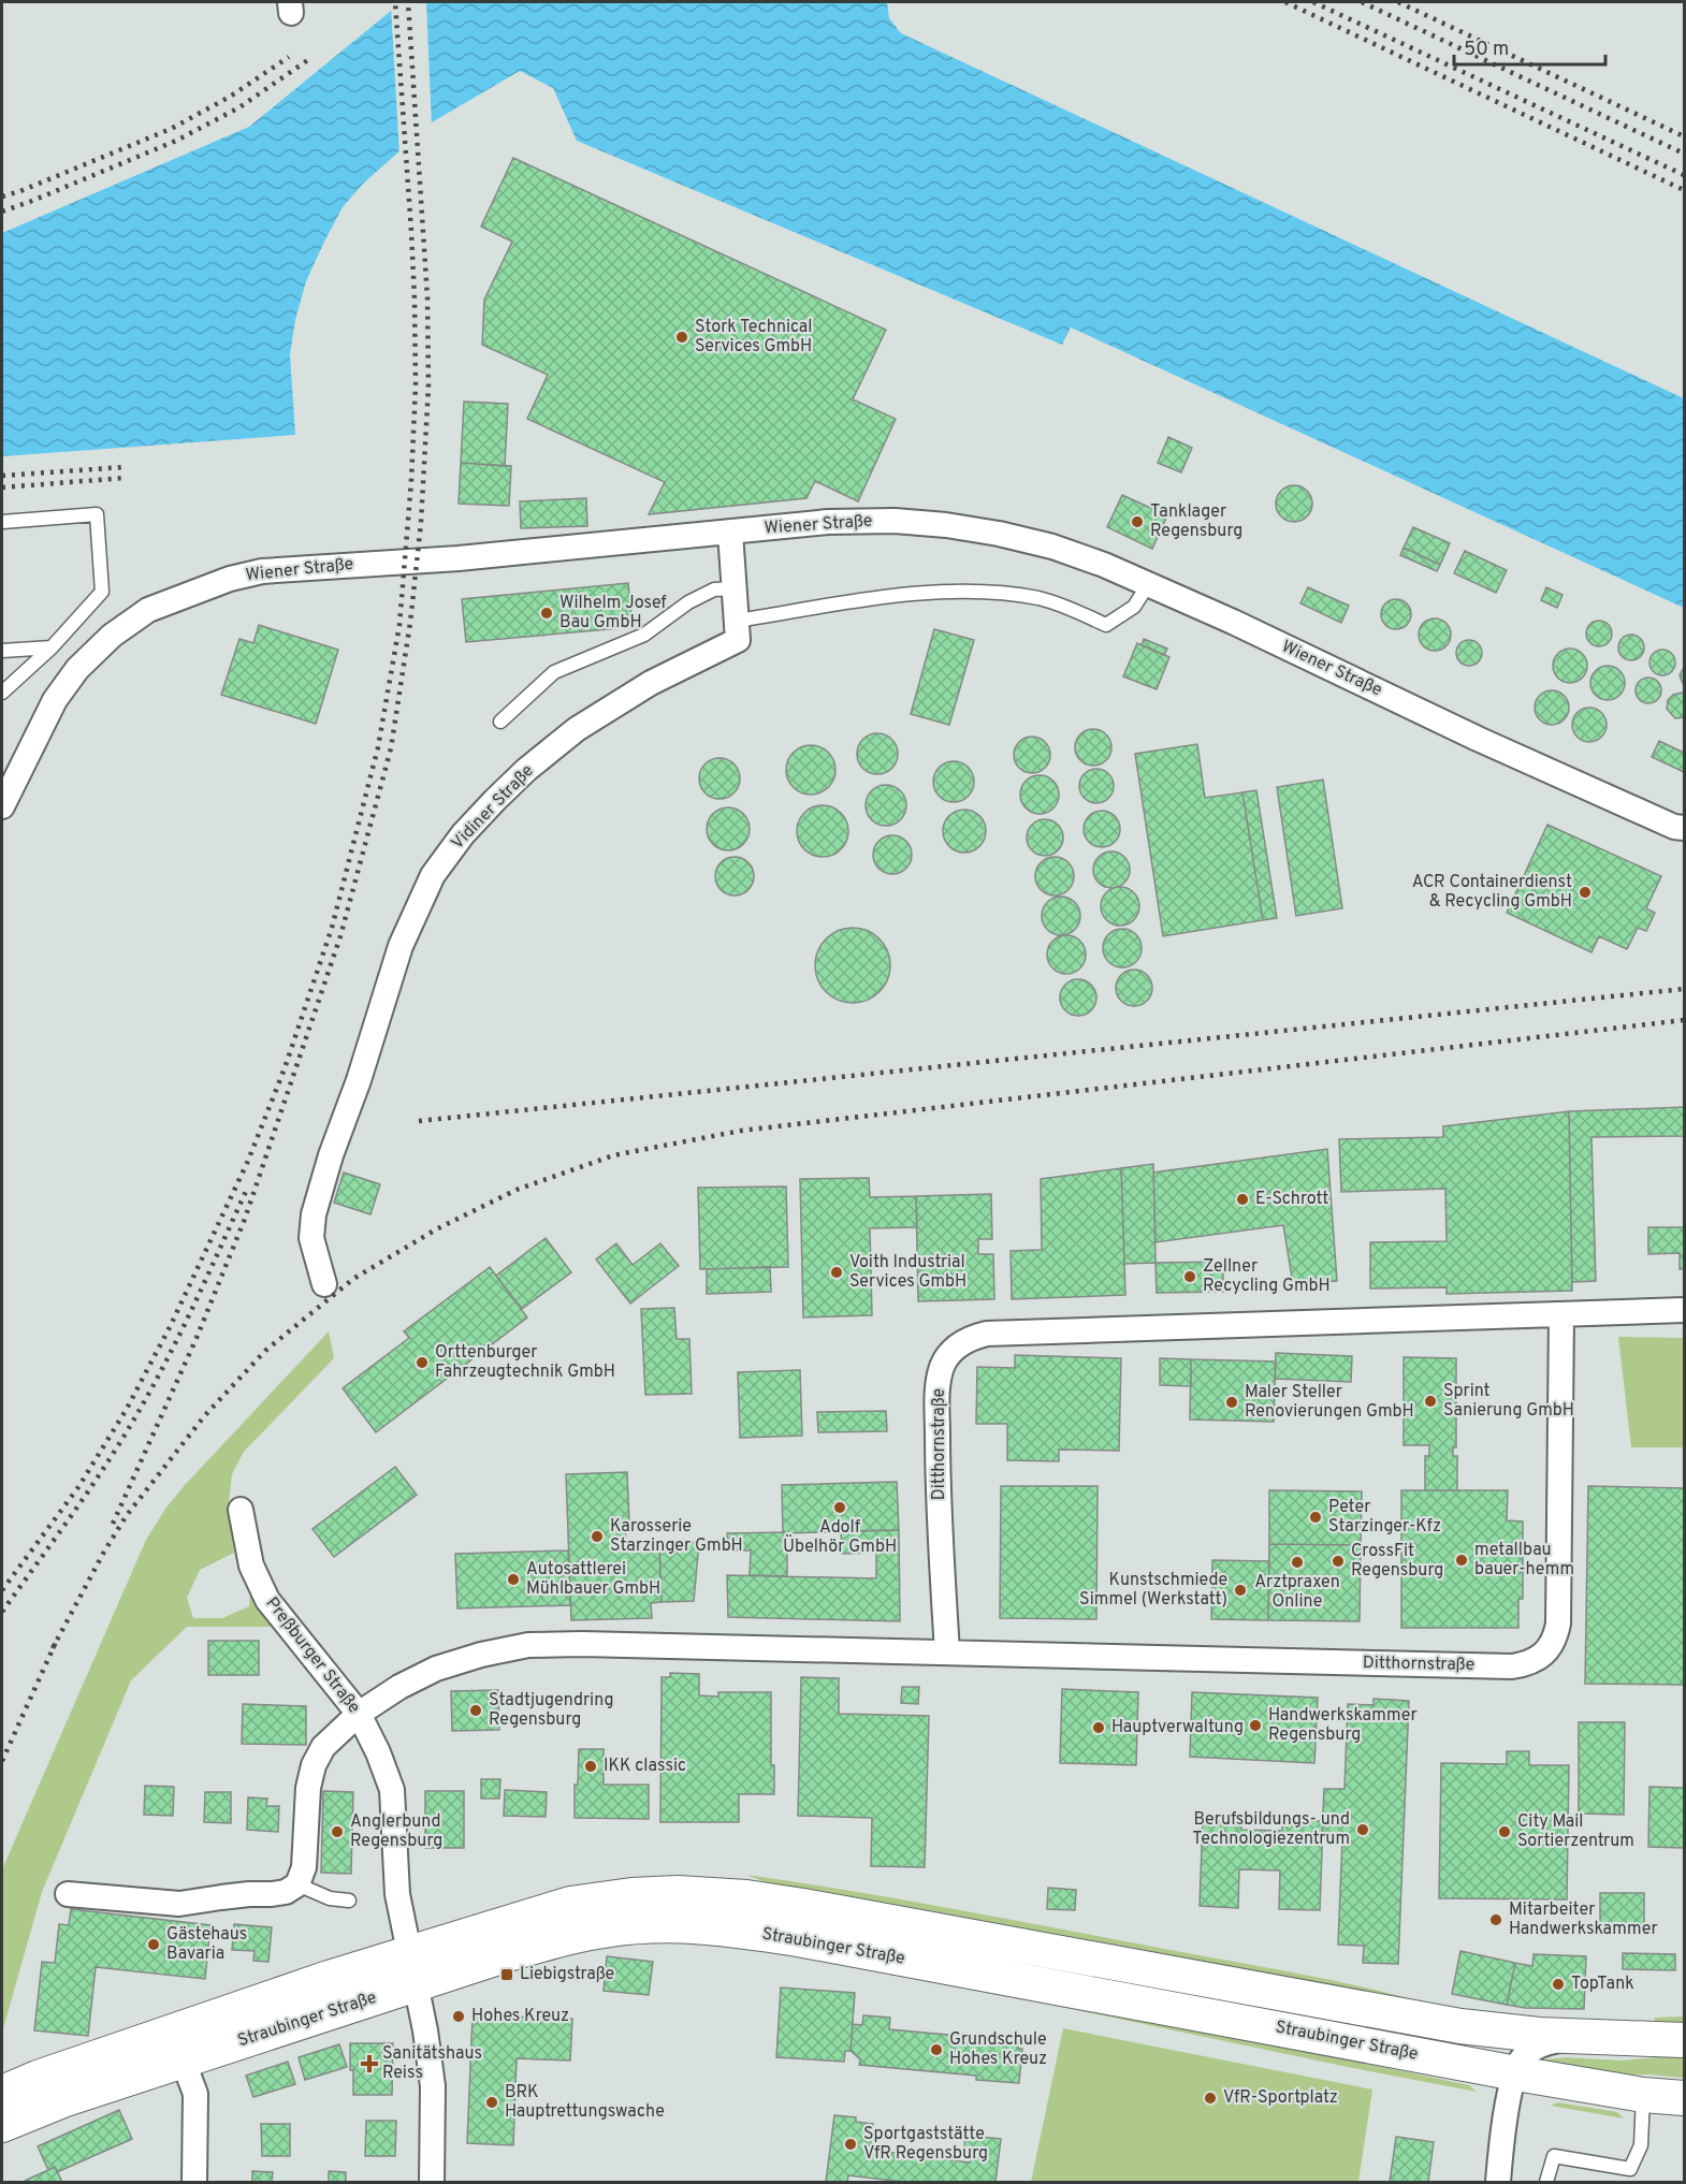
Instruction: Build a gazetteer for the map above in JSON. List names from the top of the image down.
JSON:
{
  "streets": {
    "main road": ["Straubinger Straße"],
    "street": [
      "Wiener Straße",
      "Vidiner Straße",
      "Ditthornstraße",
      "Preßburger Straße"
    ]
  },
  "crossings": [
    ["Wiener Straße", "Vidiner Straße"],
    ["Ditthornstraße", "Preßburger Straße"],
    ["Preßburger Straße", "Straubinger Straße"]
  ],
  "places": {
    "other": [
      "Stork Technical Services GmbH",
      "Tanklager Regensburg",
      "Wilhelm Josef Bau GmbH",
      "ACR Containerdienst & Recycling GmbH",
      "E-Schrott",
      "Voith Industrial Services GmbH",
      "Zellner Recycling GmbH",
      "Orttenburger Fahrzeugtechnik GmbH",
      "Sprint Sanierung GmbH",
      "Maler Steller Renovierungen GmbH",
      "Adolf Übelhör GmbH",
      "Peter Starzinger-Kfz",
      "Karosserie Starzinger GmbH",
      "metallbau bauer-hemm",
      "CrossFit Regensburg",
      "Arztpraxen Online",
      "Autosattlerei Mühlbauer GmbH",
      "Kunstschmiede Simmel (Werkstatt)",
      "Stadtjugendring Regensburg",
      "Handwerkskammer Regensburg",
      "Hauptverwaltung",
      "IKK classic",
      "Berufsbildungs- und Technologiezentrum",
      "Anglerbund Regensburg",
      "City Mail Sortierzentrum",
      "Mitarbeiter Handwerkskammer",
      "Gästehaus Bavaria",
      "TopTank",
      "Hohes Kreuz",
      "Grundschule Hohes Kreuz",
      "VfR-Sportplatz",
      "BRK Hauptrettungswache",
      "Sportgaststätte VfR Regensburg"
    ],
    "transit": ["Liebigstraße"],
    "health": ["Sanitätshaus Reiss"]
  },
  "scale_bar": "50 m"
}
